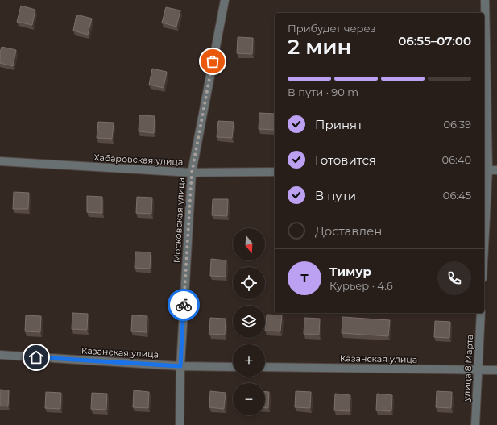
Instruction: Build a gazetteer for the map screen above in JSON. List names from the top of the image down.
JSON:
{
  "streets": {
    "street": [
      "Хабаровская улица",
      "Московская улица",
      "Казанская улица",
      "улица 8 Марта"
    ]
  },
  "crossings": [
    ["Хабаровская улица", "Московская улица"],
    ["Московская улица", "Казанская улица"],
    ["Казанская улица", "улица 8 Марта"]
  ],
  "north": "bottom",
  "page": {
    "heading": ["2 мин", "Прибудет через", "06:55–07:00"],
    "panel": ["Тимур", "Курьер · 4.6"],
    "bar": "В пути · 90 m",
    "list": [
      ["Принят", "06:39"],
      ["Готовится", "06:40"],
      ["В пути", "06:45"],
      "Доставлен"
    ],
    "map_buttons": ["+", "−"],
    "round": "Т"
  }
}
